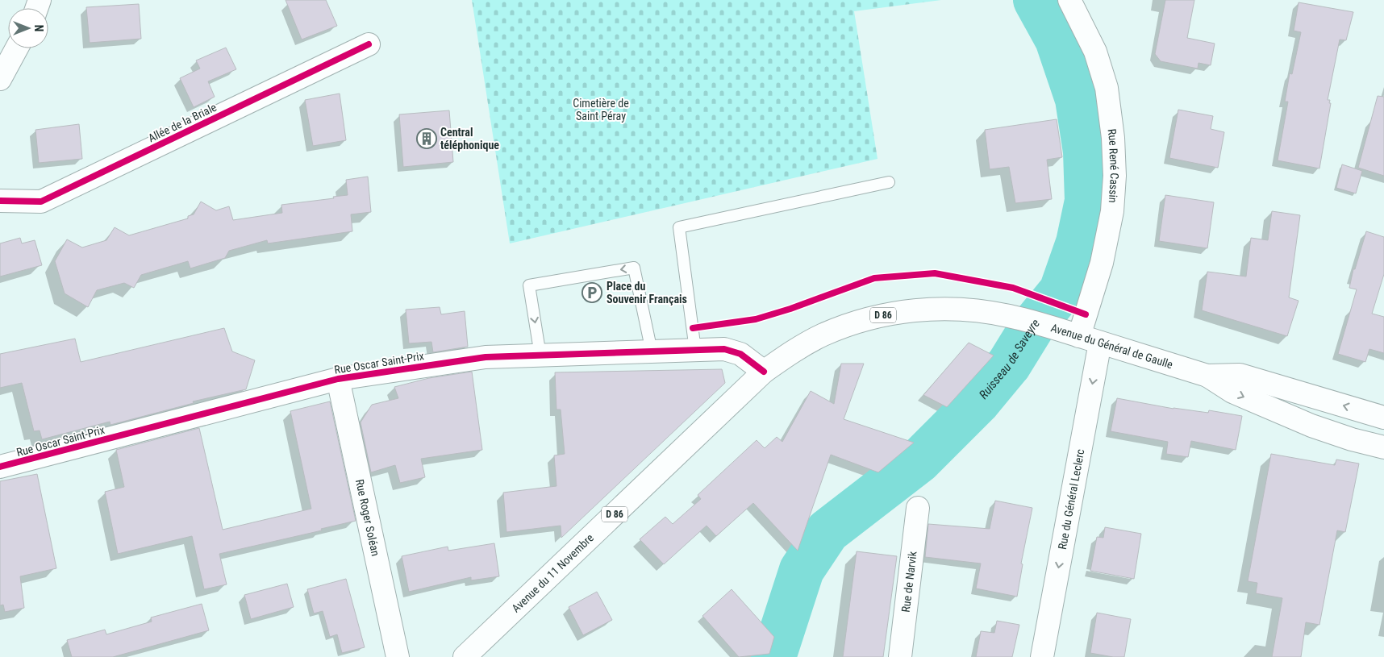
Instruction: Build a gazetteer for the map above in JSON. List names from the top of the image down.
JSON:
{
  "streets": {
    "street": [
      "Allée de la Briale",
      "Rue René Cassin",
      "D 86",
      "Avenue du Général de Gaulle",
      "Rue Oscar Saint-Prix",
      "Rue du Général Leclerc",
      "Rue Roger Soléan",
      "Avenue du 11 Novembre",
      "Rue de Narvik"
    ]
  },
  "crossings": [
    ["Rue René Cassin", "Avenue du Général de Gaulle"],
    ["Avenue du Général de Gaulle", "Rue Oscar Saint-Prix"],
    ["Avenue du Général de Gaulle", "Rue du Général Leclerc"],
    ["Avenue du Général de Gaulle", "Avenue du 11 Novembre"],
    ["Rue Oscar Saint-Prix", "Rue Roger Soléan"],
    ["Rue Oscar Saint-Prix", "Avenue du 11 Novembre"]
  ],
  "one_way": ["Rue du Général Leclerc"],
  "water": ["Ruisseau de Saveyre"],
  "parks": ["Cimetière de Saint Péray"],
  "places": {
    "building": ["Central téléphonique"],
    "parking": ["Place du Souvenir Français"]
  },
  "north": "right"
}
